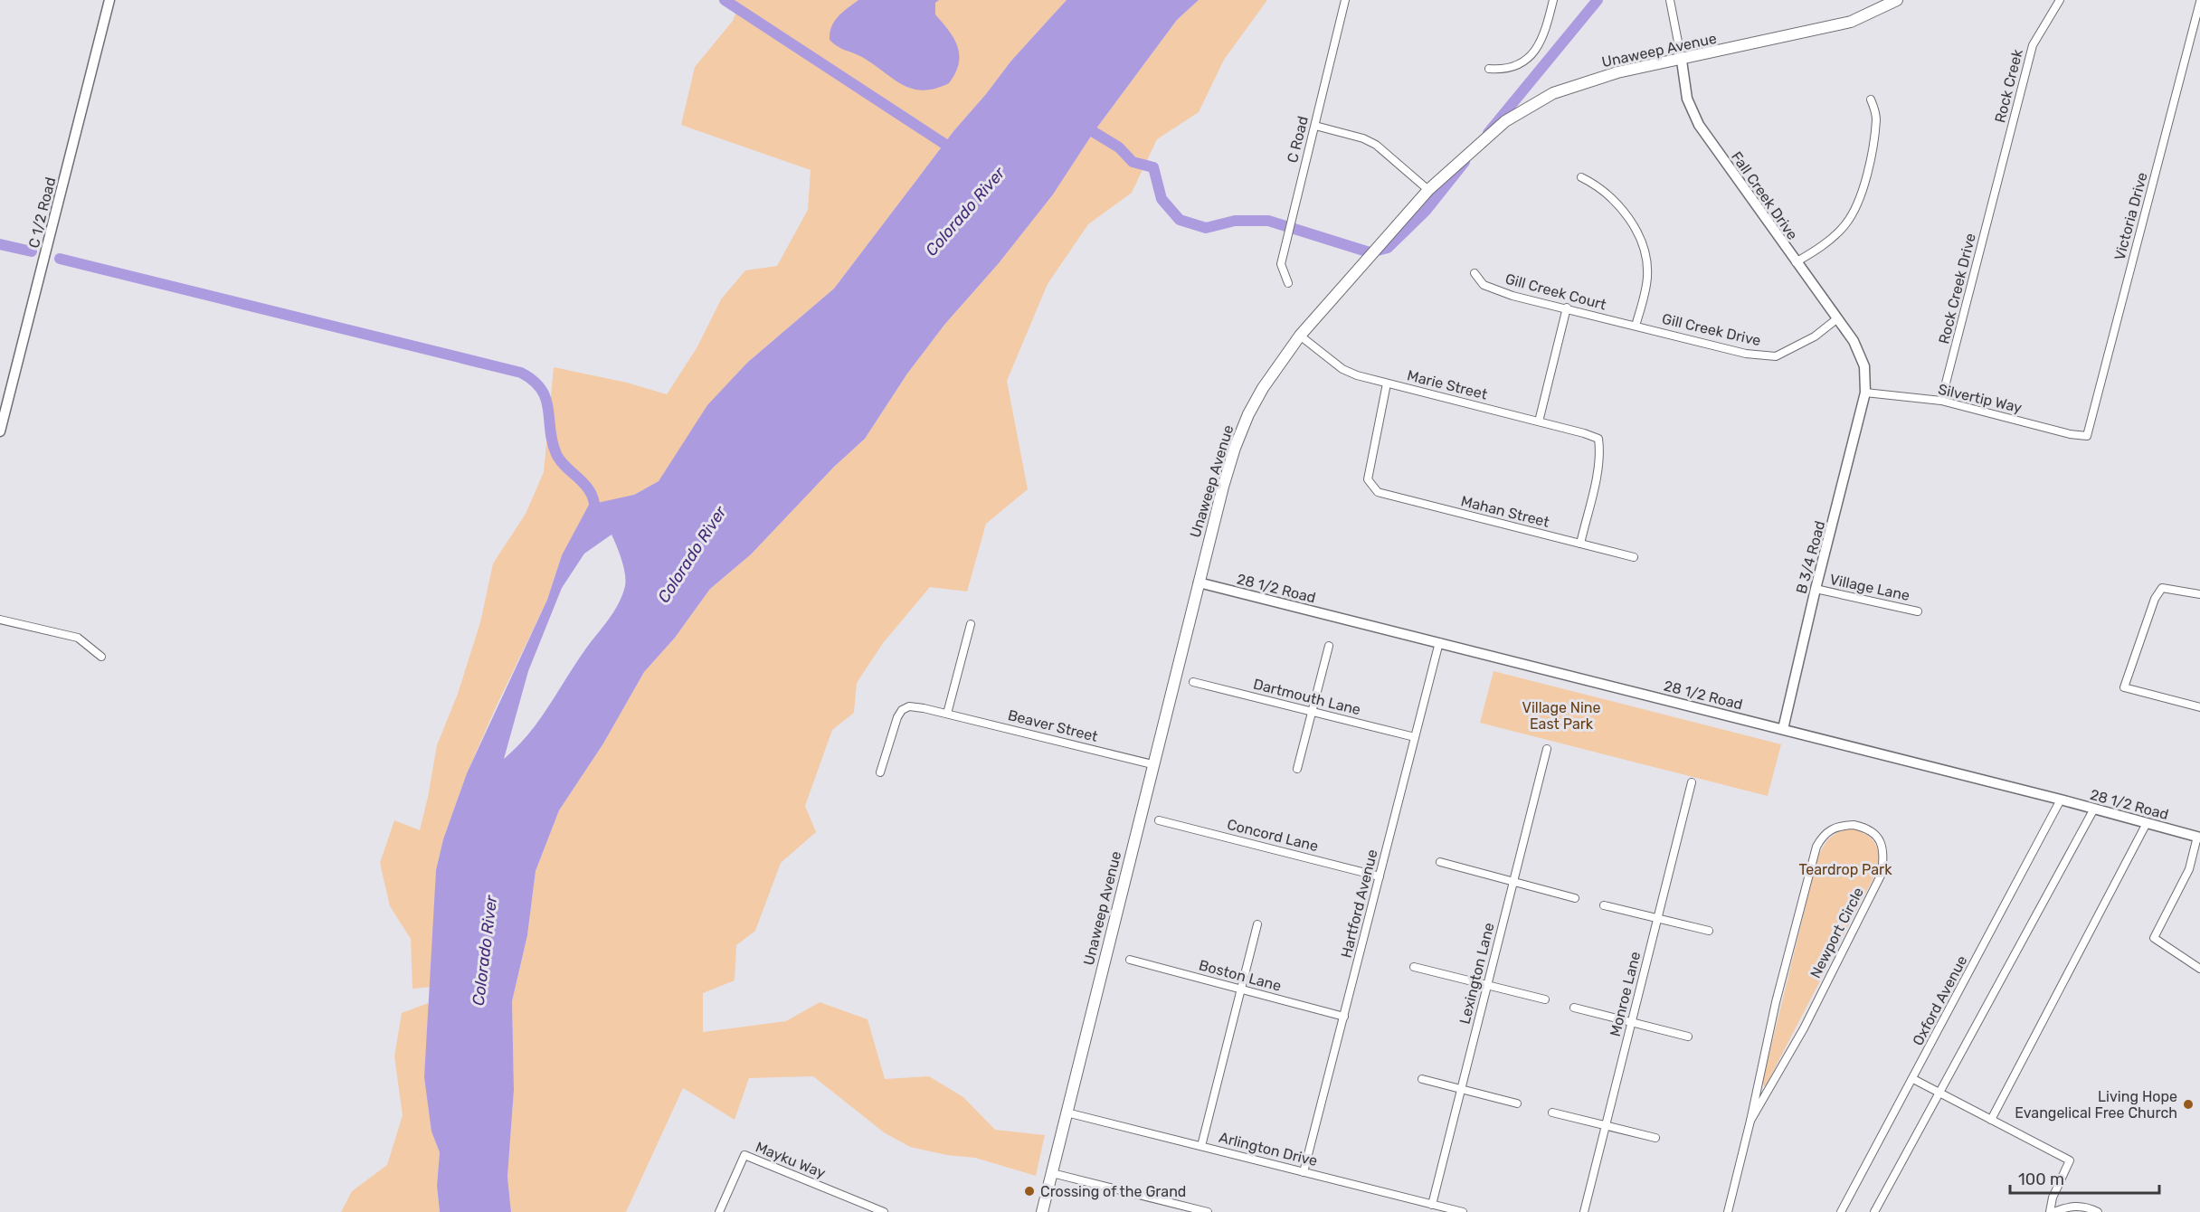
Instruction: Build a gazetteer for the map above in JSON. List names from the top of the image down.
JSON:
{
  "streets": {
    "main road": ["Unaweep Avenue"],
    "street": [
      "Rock Creek",
      "C Road",
      "Fall Creek Drive",
      "C 1/2 Road",
      "Victoria Drive",
      "Rock Creek Drive",
      "Gill Creek Court",
      "Gill Creek Drive",
      "Marie Street",
      "Silvertip Way",
      "Mahan Street",
      "B 3/4 Road",
      "Village Lane",
      "28 1/2 Road",
      "Dartmouth Lane",
      "Beaver Street",
      "Concord Lane",
      "Hartford Avenue",
      "Newport Circle",
      "Lexington Lane",
      "Boston Lane",
      "Monroe Lane",
      "Oxford Avenue",
      "Arlington Drive",
      "Mayku Way"
    ]
  },
  "crossings": [
    ["Unaweep Avenue", "Fall Creek Drive"],
    ["Unaweep Avenue", "Marie Street"],
    ["Unaweep Avenue", "28 1/2 Road"],
    ["Unaweep Avenue", "Beaver Street"],
    ["Unaweep Avenue", "Arlington Drive"],
    ["Rock Creek", "Rock Creek Drive"],
    ["Fall Creek Drive", "Gill Creek Drive"],
    ["Fall Creek Drive", "Silvertip Way"],
    ["Fall Creek Drive", "B 3/4 Road"],
    ["Victoria Drive", "Silvertip Way"],
    ["Rock Creek Drive", "Silvertip Way"],
    ["Gill Creek Court", "Gill Creek Drive"],
    ["Marie Street", "Mahan Street"],
    ["Silvertip Way", "B 3/4 Road"],
    ["B 3/4 Road", "Village Lane"],
    ["B 3/4 Road", "28 1/2 Road"],
    ["28 1/2 Road", "Hartford Avenue"],
    ["28 1/2 Road", "Oxford Avenue"],
    ["Dartmouth Lane", "Hartford Avenue"],
    ["Concord Lane", "Hartford Avenue"],
    ["Hartford Avenue", "Boston Lane"],
    ["Hartford Avenue", "Arlington Drive"],
    ["Lexington Lane", "Arlington Drive"]
  ],
  "water": ["Colorado River"],
  "parks": ["Village Nine East Park", "Teardrop Park"],
  "places": ["Living Hope Evangelical Free Church", "Crossing of the Grand"],
  "scale_bar": "100 m"
}
